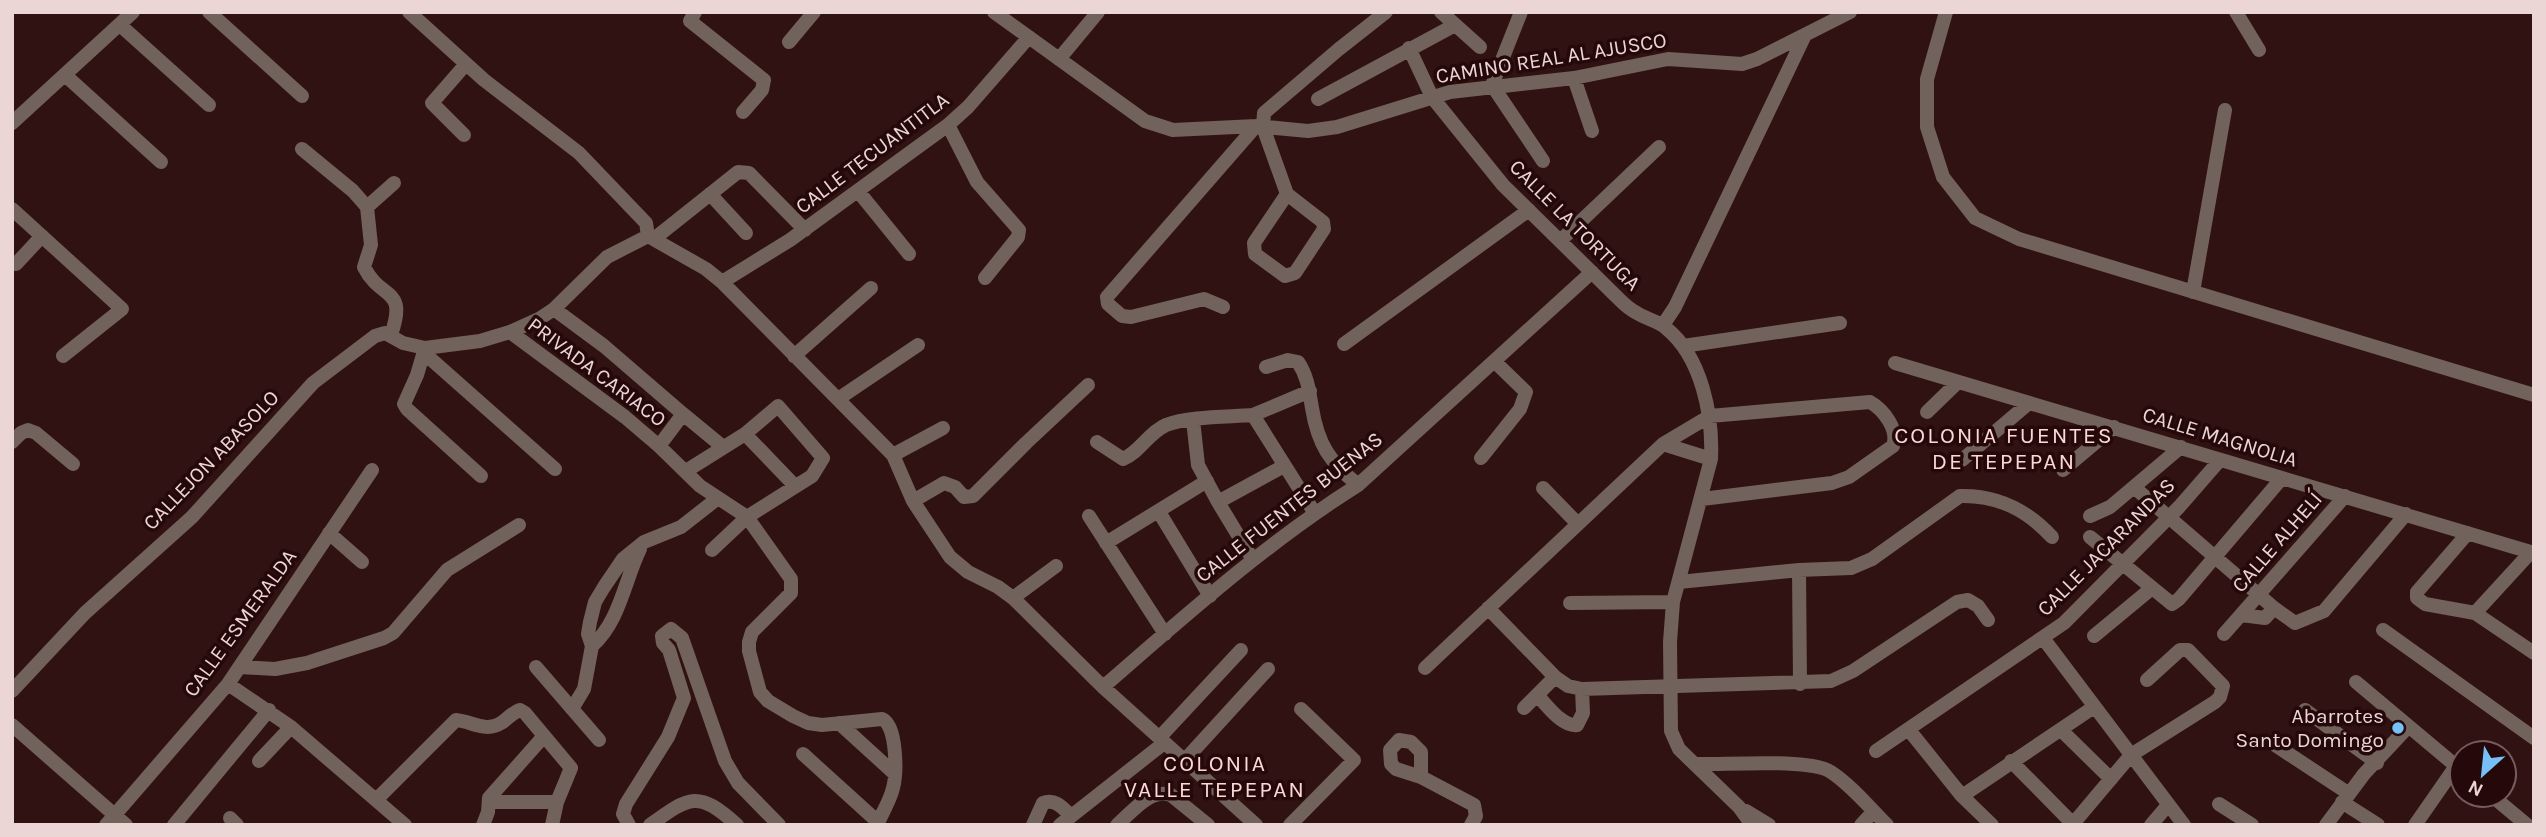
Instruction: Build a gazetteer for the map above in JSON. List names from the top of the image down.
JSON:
{
  "streets": {
    "street": [
      "CAMINO REAL AL AJUSCO",
      "CALLE TECUANTITLA",
      "CALLE LA TORTUGA",
      "PRIVADA CARIACO",
      "CALLE MAGNOLIA",
      "CALLEJON ABASOLO",
      "CALLE FUENTES BUENAS",
      "CALLE ALHELÍ",
      "CALLE JACARANDAS",
      "CALLE ESMERALDA"
    ]
  },
  "crossings": [
    ["CAMINO REAL AL AJUSCO", "CALLE TECUANTITLA"],
    ["CAMINO REAL AL AJUSCO", "CALLE LA TORTUGA"],
    ["CALLE LA TORTUGA", "CALLE FUENTES BUENAS"],
    ["CALLE MAGNOLIA", "CALLE ALHELÍ"],
    ["CALLE MAGNOLIA", "CALLE JACARANDAS"]
  ],
  "districts": ["COLONIA FUENTES DE TEPEPAN", "COLONIA VALLE TEPEPAN"],
  "places": ["Abarrotes Santo Domingo"],
  "north": "bottom left"
}
